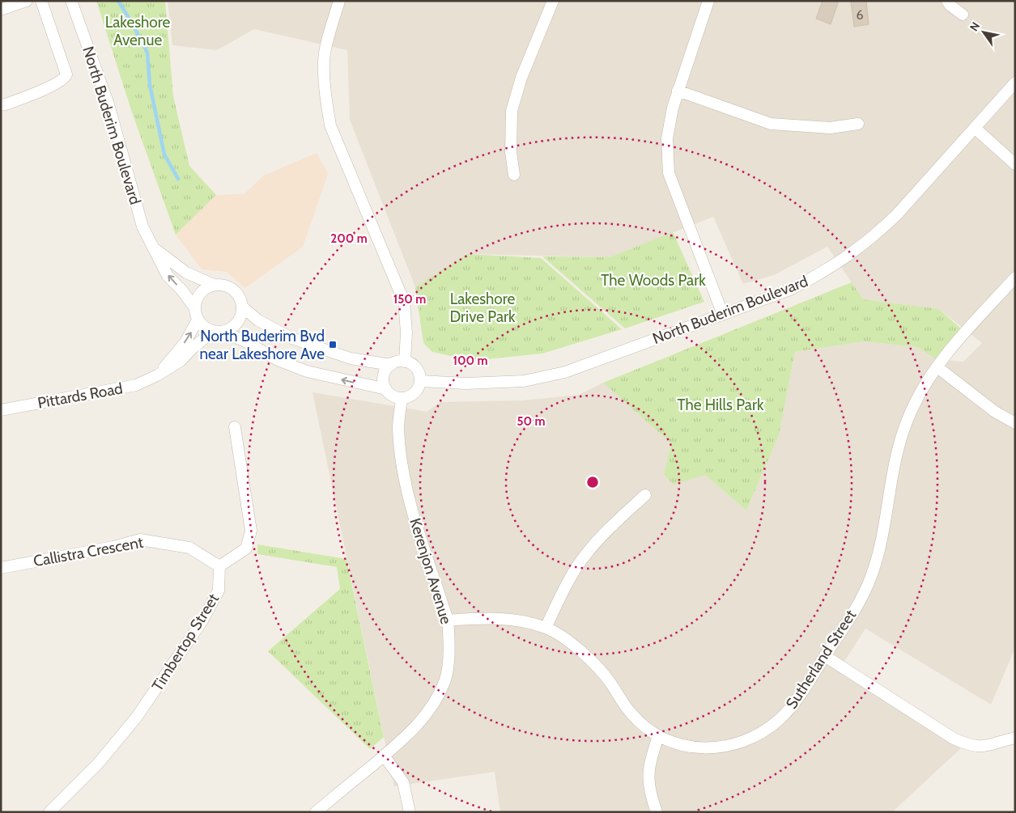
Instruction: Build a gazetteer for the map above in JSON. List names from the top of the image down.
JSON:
{
  "streets": {
    "street": [
      "North Buderim Boulevard",
      "Pittards Road",
      "Callistra Crescent",
      "Kerenjon Avenue",
      "Timbertop Street",
      "Sutherland Street"
    ]
  },
  "crossings": [
    ["North Buderim Boulevard", "Pittards Road"],
    ["North Buderim Boulevard", "Kerenjon Avenue"],
    ["Callistra Crescent", "Timbertop Street"],
    ["Kerenjon Avenue", "Sutherland Street"]
  ],
  "parks": [
    "Lakeshore Avenue",
    "The Woods Park",
    "Lakeshore Drive Park",
    "The Hills Park"
  ],
  "places": {
    "transit": ["North Buderim Bvd near Lakeshore Ave"]
  },
  "house_numbers": ["6"],
  "north": "top left",
  "rings": [
    "200 m",
    "150 m",
    "100 m",
    "50 m"
  ]
}
